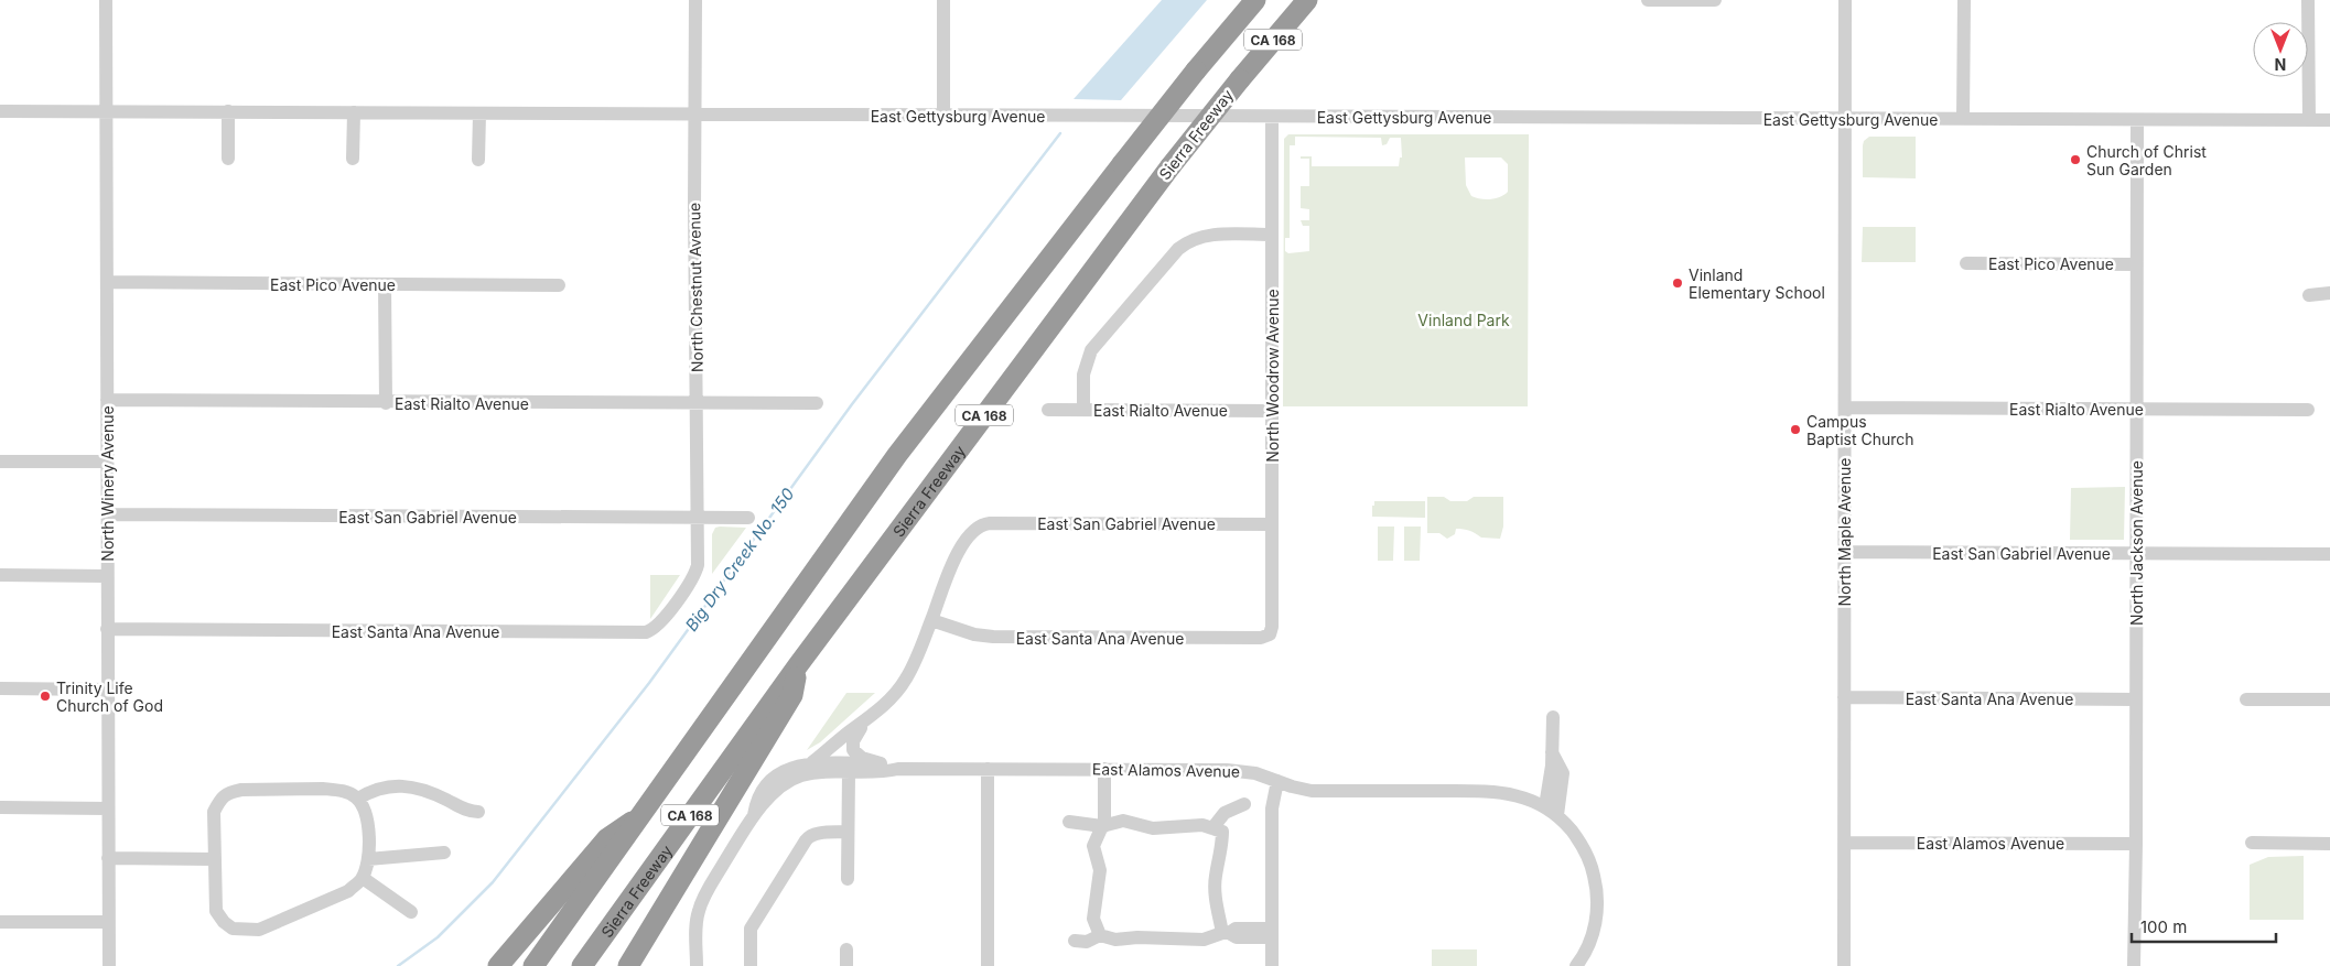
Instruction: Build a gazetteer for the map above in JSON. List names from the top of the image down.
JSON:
{
  "streets": {
    "highway": ["CA 168", "Sierra Freeway"],
    "street": [
      "East Gettysburg Avenue",
      "East Pico Avenue",
      "North Chestnut Avenue",
      "North Woodrow Avenue",
      "East Rialto Avenue",
      "North Winery Avenue",
      "East San Gabriel Avenue",
      "North Maple Avenue",
      "North Jackson Avenue",
      "East Santa Ana Avenue",
      "East Alamos Avenue"
    ]
  },
  "crossings": [
    ["East Gettysburg Avenue", "North Chestnut Avenue"],
    ["East Gettysburg Avenue", "North Woodrow Avenue"],
    ["East Gettysburg Avenue", "North Winery Avenue"],
    ["East Gettysburg Avenue", "North Maple Avenue"],
    ["East Gettysburg Avenue", "North Jackson Avenue"],
    ["East Pico Avenue", "North Winery Avenue"],
    ["East Pico Avenue", "North Jackson Avenue"],
    ["North Chestnut Avenue", "East Rialto Avenue"],
    ["North Chestnut Avenue", "East San Gabriel Avenue"],
    ["North Chestnut Avenue", "East Santa Ana Avenue"],
    ["North Woodrow Avenue", "East Rialto Avenue"],
    ["North Woodrow Avenue", "East San Gabriel Avenue"],
    ["North Woodrow Avenue", "East Santa Ana Avenue"],
    ["East Rialto Avenue", "North Winery Avenue"],
    ["East Rialto Avenue", "North Maple Avenue"],
    ["East Rialto Avenue", "North Jackson Avenue"],
    ["North Winery Avenue", "East San Gabriel Avenue"],
    ["North Winery Avenue", "East Santa Ana Avenue"],
    ["East San Gabriel Avenue", "North Maple Avenue"],
    ["East San Gabriel Avenue", "North Jackson Avenue"],
    ["East San Gabriel Avenue", "East Santa Ana Avenue"],
    ["North Maple Avenue", "East Santa Ana Avenue"],
    ["North Maple Avenue", "East Alamos Avenue"],
    ["North Jackson Avenue", "East Santa Ana Avenue"],
    ["North Jackson Avenue", "East Alamos Avenue"]
  ],
  "water": ["Big Dry Creek No. 150"],
  "parks": ["Vinland Park"],
  "places": [
    "Church of Christ Sun Garden",
    "Vinland Elementary School",
    "Campus Baptist Church",
    "Trinity Life Church of God"
  ],
  "scale_bar": "100 m",
  "north": "bottom"
}
